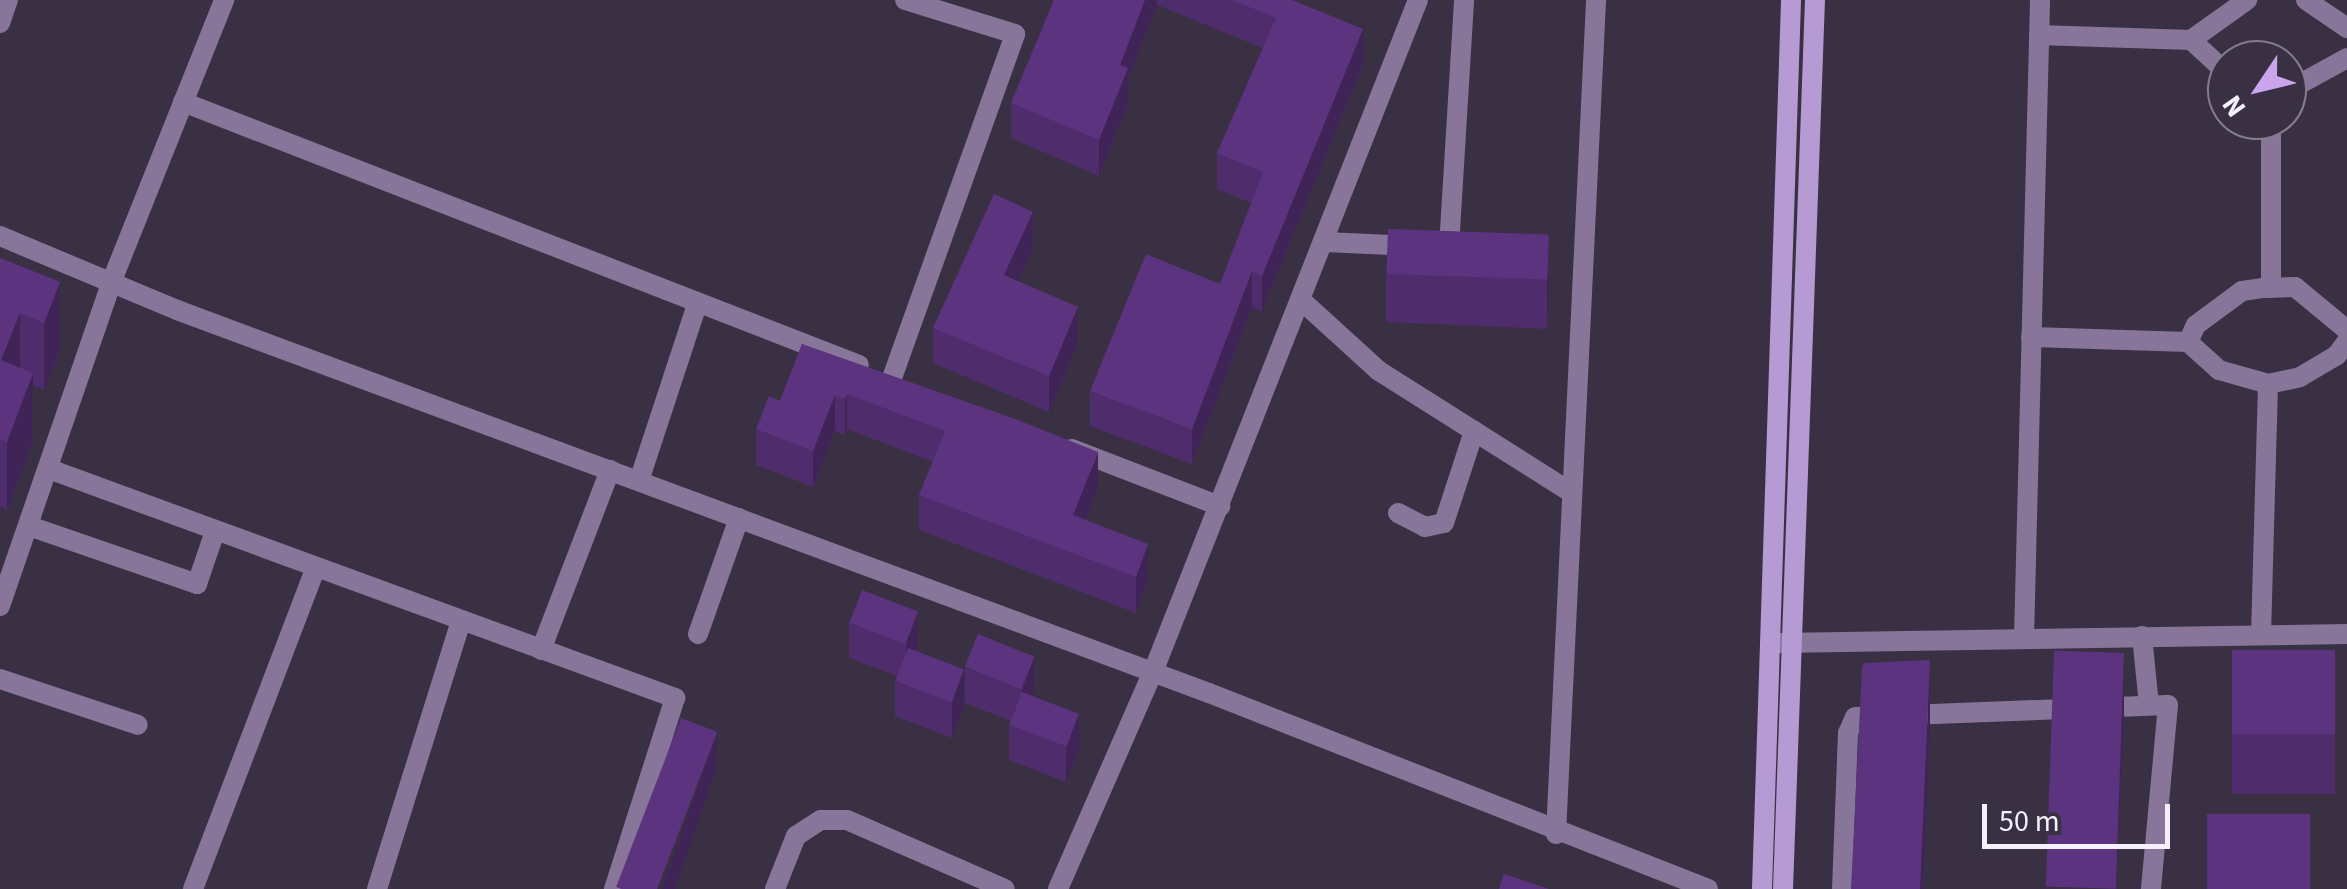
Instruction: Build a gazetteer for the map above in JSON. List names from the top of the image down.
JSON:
{
  "scale_bar": "50 m",
  "north": "bottom left"
}
